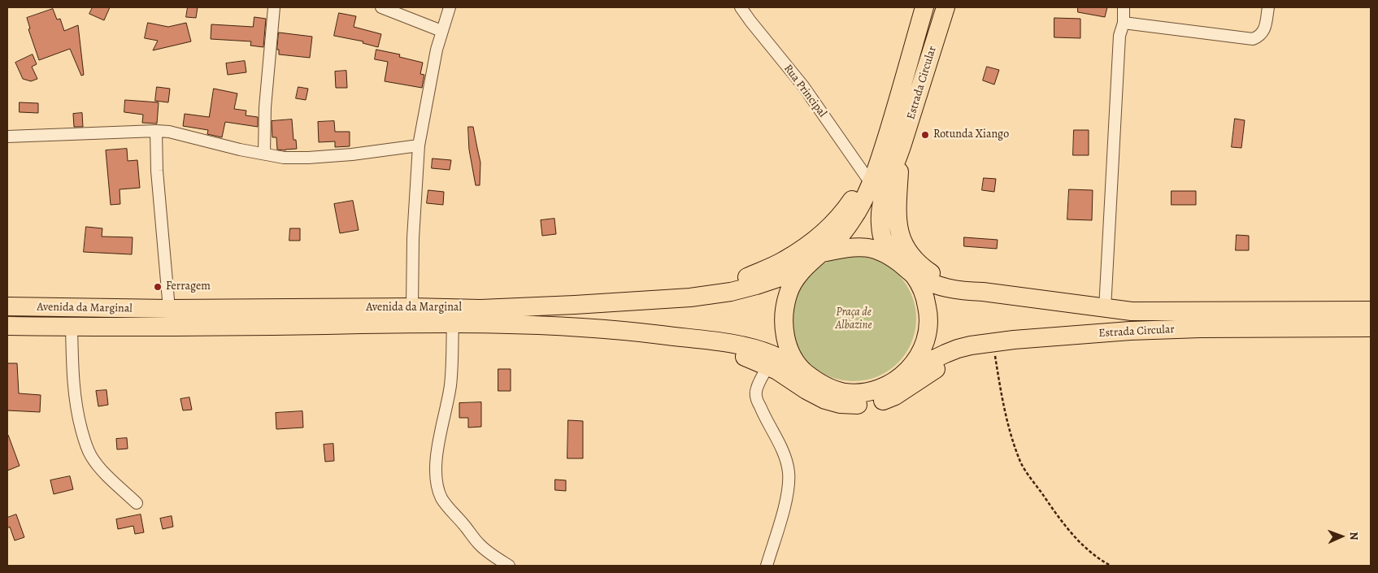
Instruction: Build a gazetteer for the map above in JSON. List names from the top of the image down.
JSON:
{
  "streets": {
    "main road": ["Estrada Circular", "Avenida da Marginal"],
    "street": ["Rua Principal"]
  },
  "crossings": [
    ["Estrada Circular", "Avenida da Marginal"]
  ],
  "parks": ["Praça de Albazine"],
  "places": ["Rotunda Xiango", "Ferragem"],
  "north": "right"
}
